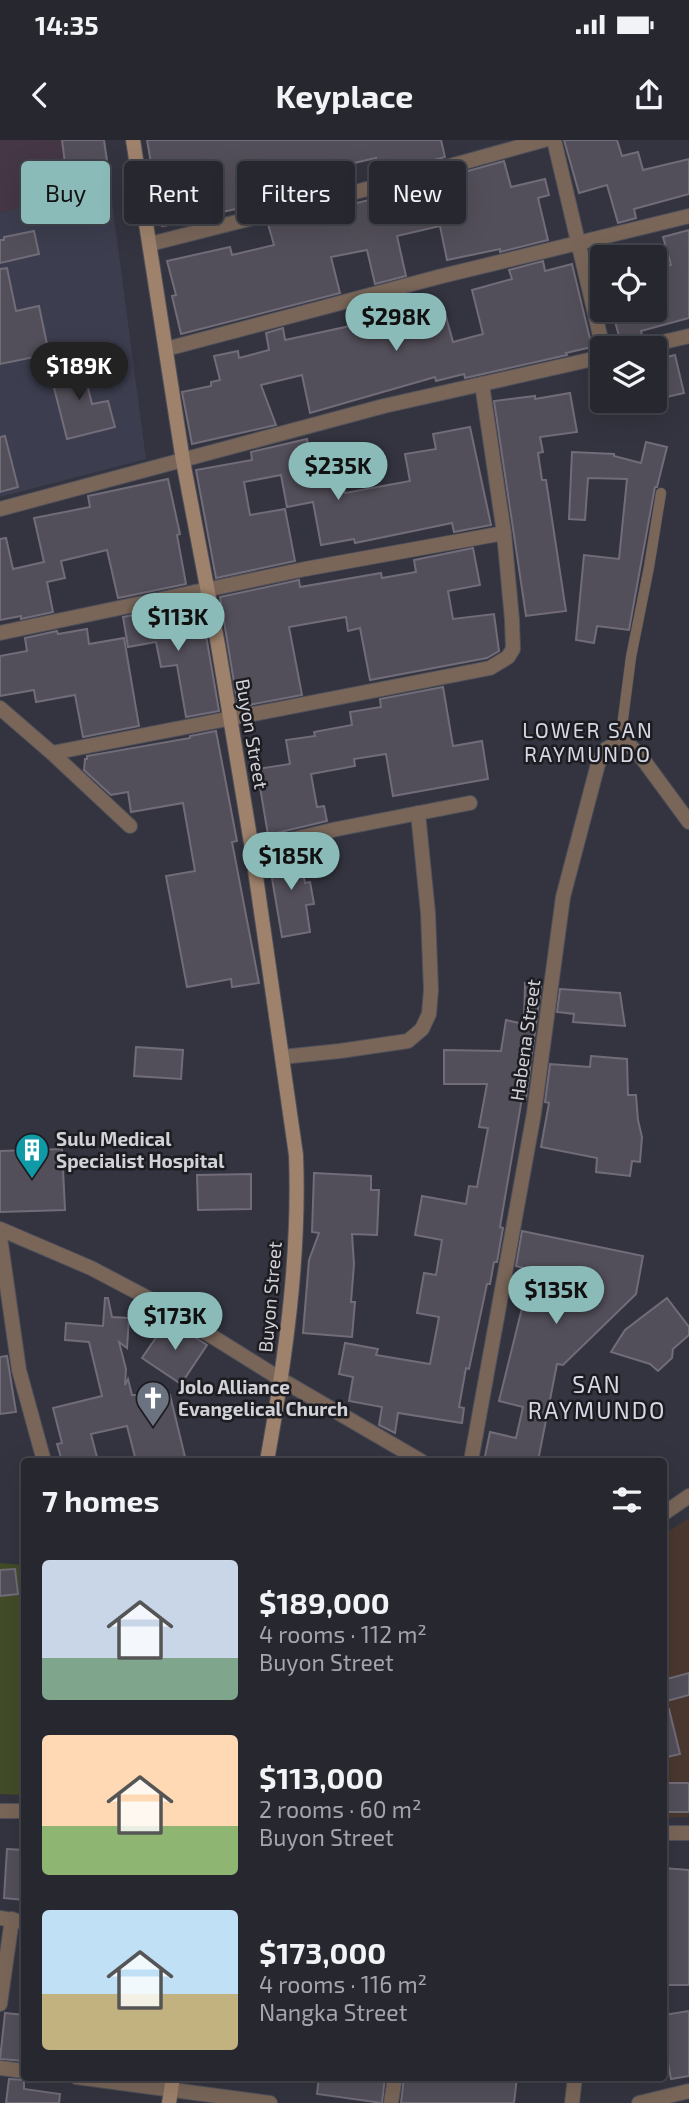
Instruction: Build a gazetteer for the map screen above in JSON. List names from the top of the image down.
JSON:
{
  "streets": {
    "main road": ["Buyon Street"],
    "street": ["Habena Street"]
  },
  "districts": ["LOWER SAN RAYMUNDO", "SAN RAYMUNDO"],
  "places": {
    "building": ["Sulu Medical Specialist Hospital"],
    "church": ["Jolo Alliance Evangelical Church"]
  },
  "page": {
    "status": "14:35",
    "header": "Keyplace",
    "chip": [
      "Buy",
      "Rent",
      "Filters",
      "New"
    ],
    "price": [
      "$298K",
      "$189K",
      "$235K",
      "$113K",
      "$185K",
      "$135K",
      "$173K"
    ],
    "heading": "7 homes",
    "list": [
      {
        "name": "$189,000",
        "note": "4 rooms · 112 m² · Buyon Street"
      },
      {
        "name": "$113,000",
        "note": "2 rooms · 60 m² · Buyon Street"
      },
      {
        "name": "$173,000",
        "note": "4 rooms · 116 m² · Nangka Street"
      }
    ]
  }
}
